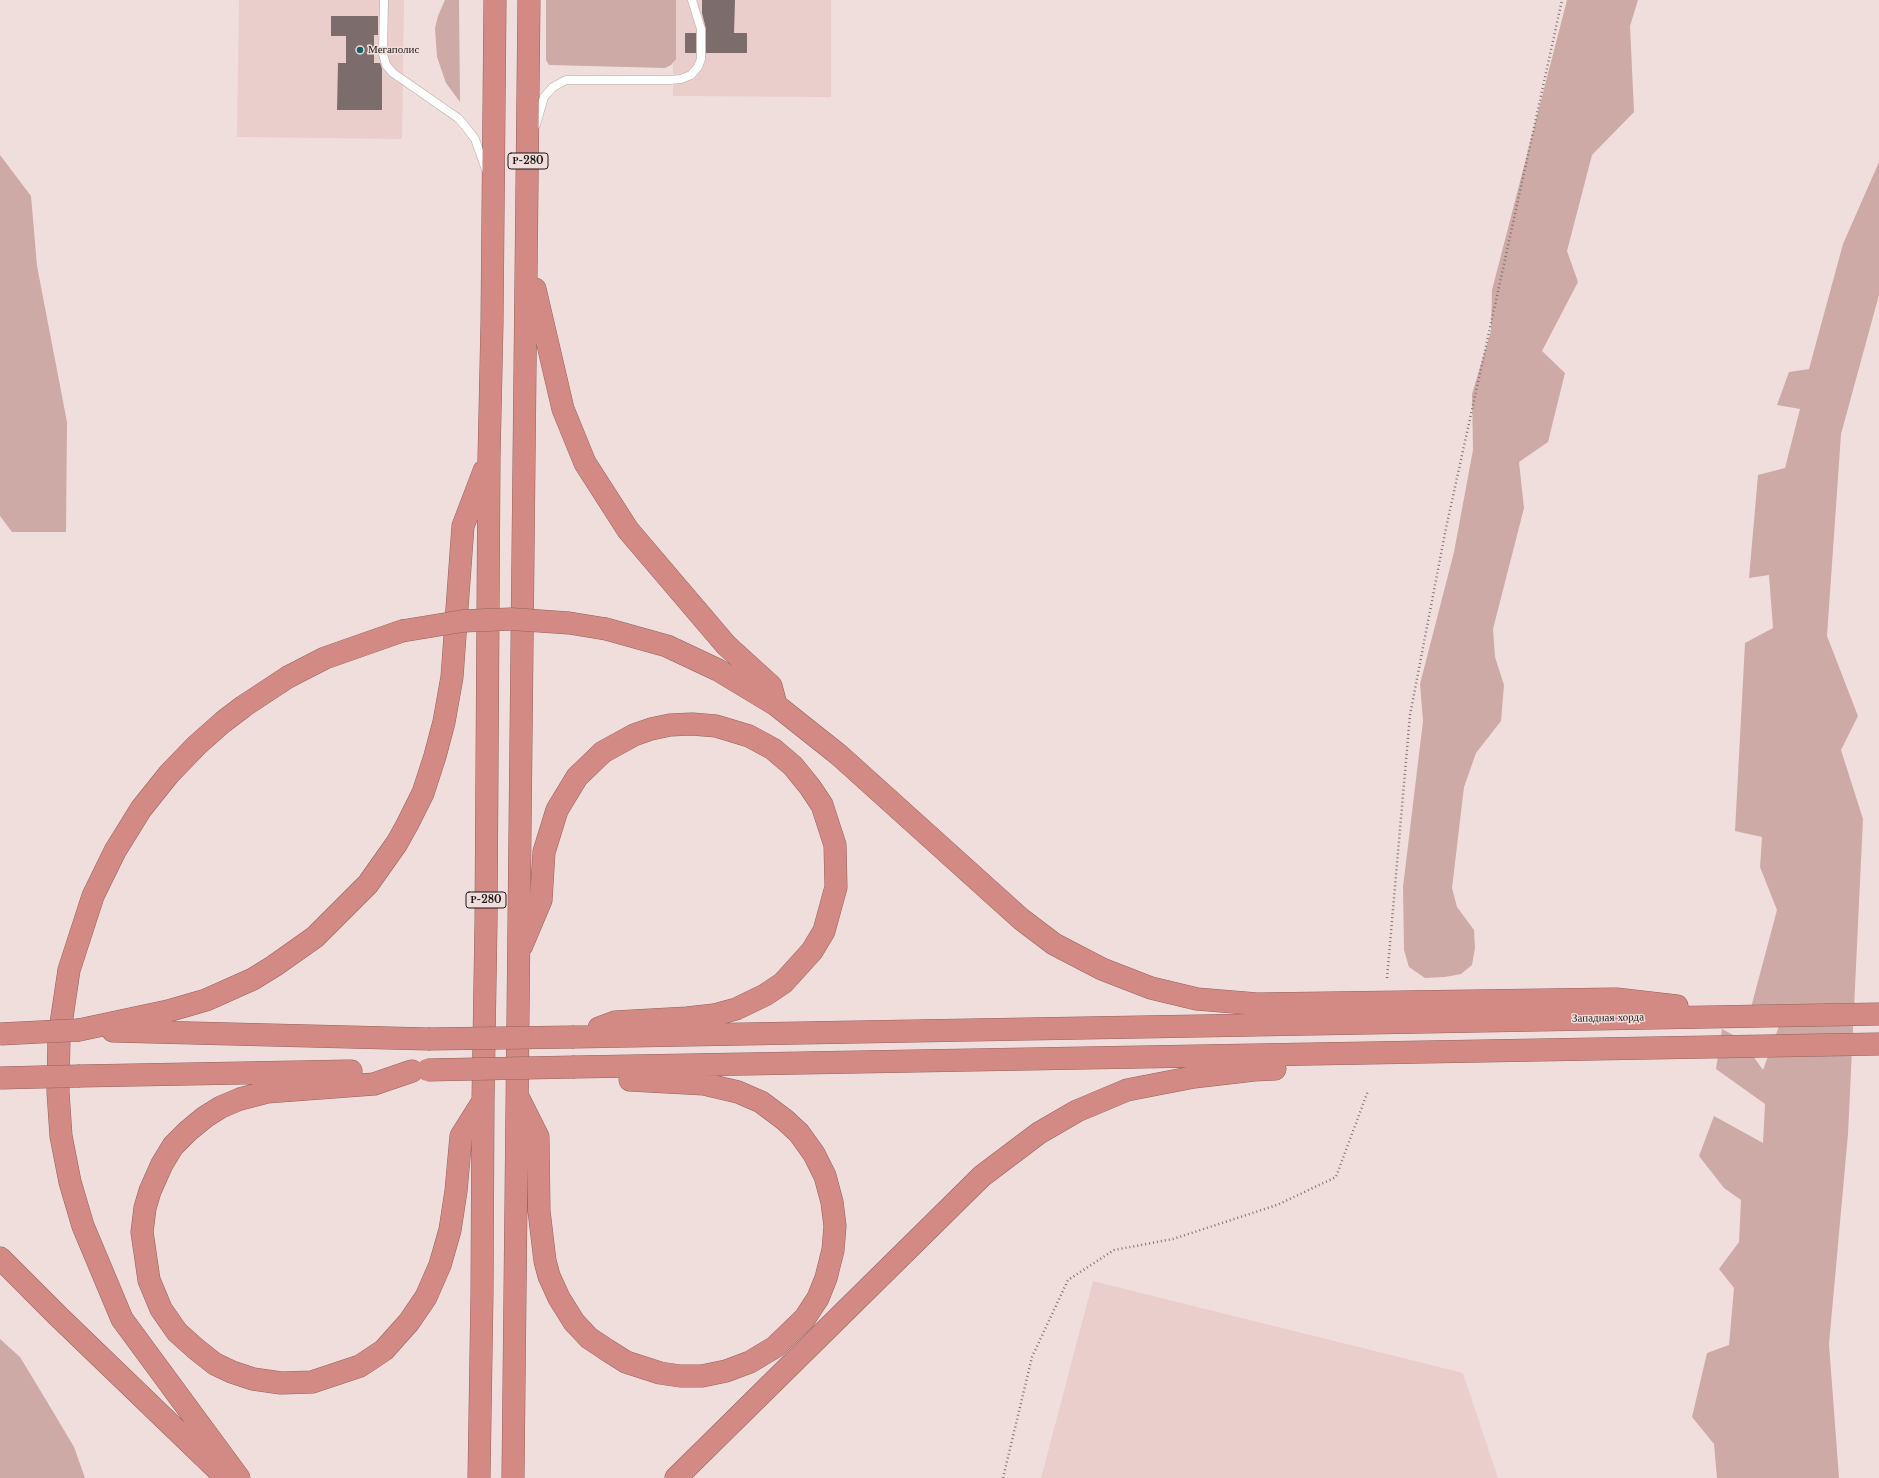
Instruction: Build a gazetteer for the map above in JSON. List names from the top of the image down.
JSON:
{
  "streets": {
    "highway": ["Р-280", "Западная хорда"]
  },
  "places": ["Мегаполис"]
}
